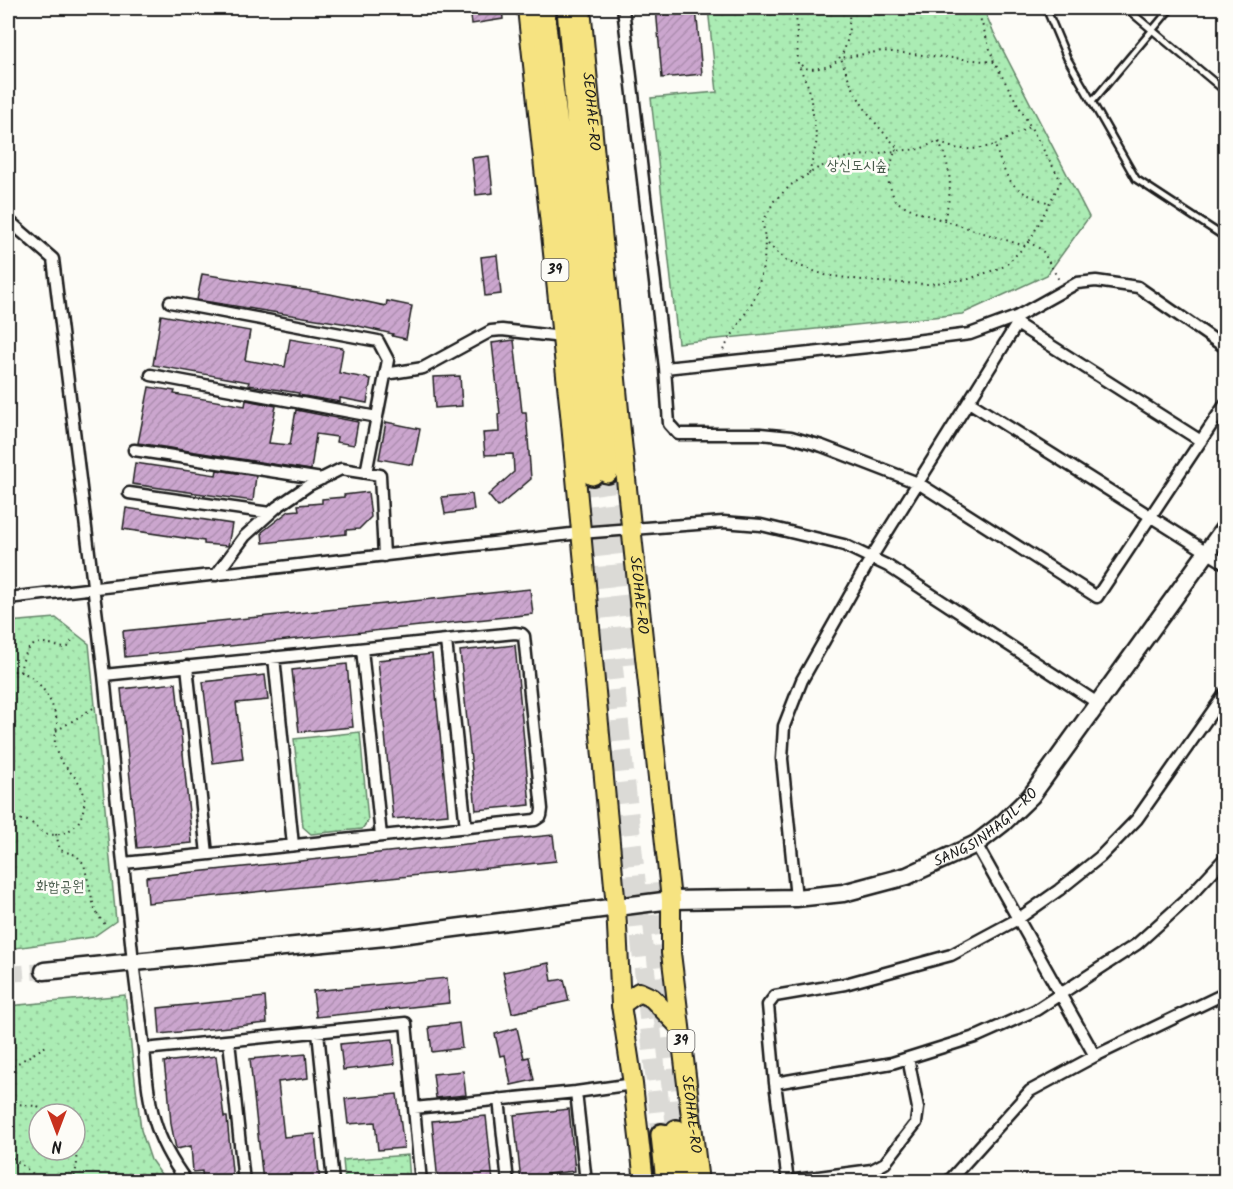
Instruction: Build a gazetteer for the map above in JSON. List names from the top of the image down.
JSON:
{
  "streets": {
    "highway": ["SEOHAE-RO", "39"],
    "street": ["SANGSINHAGIL-RO"]
  },
  "crossings": [
    ["SEOHAE-RO", "SANGSINHAGIL-RO"]
  ],
  "parks": ["상신도시숲", "화합공원"],
  "north": "bottom"
}
